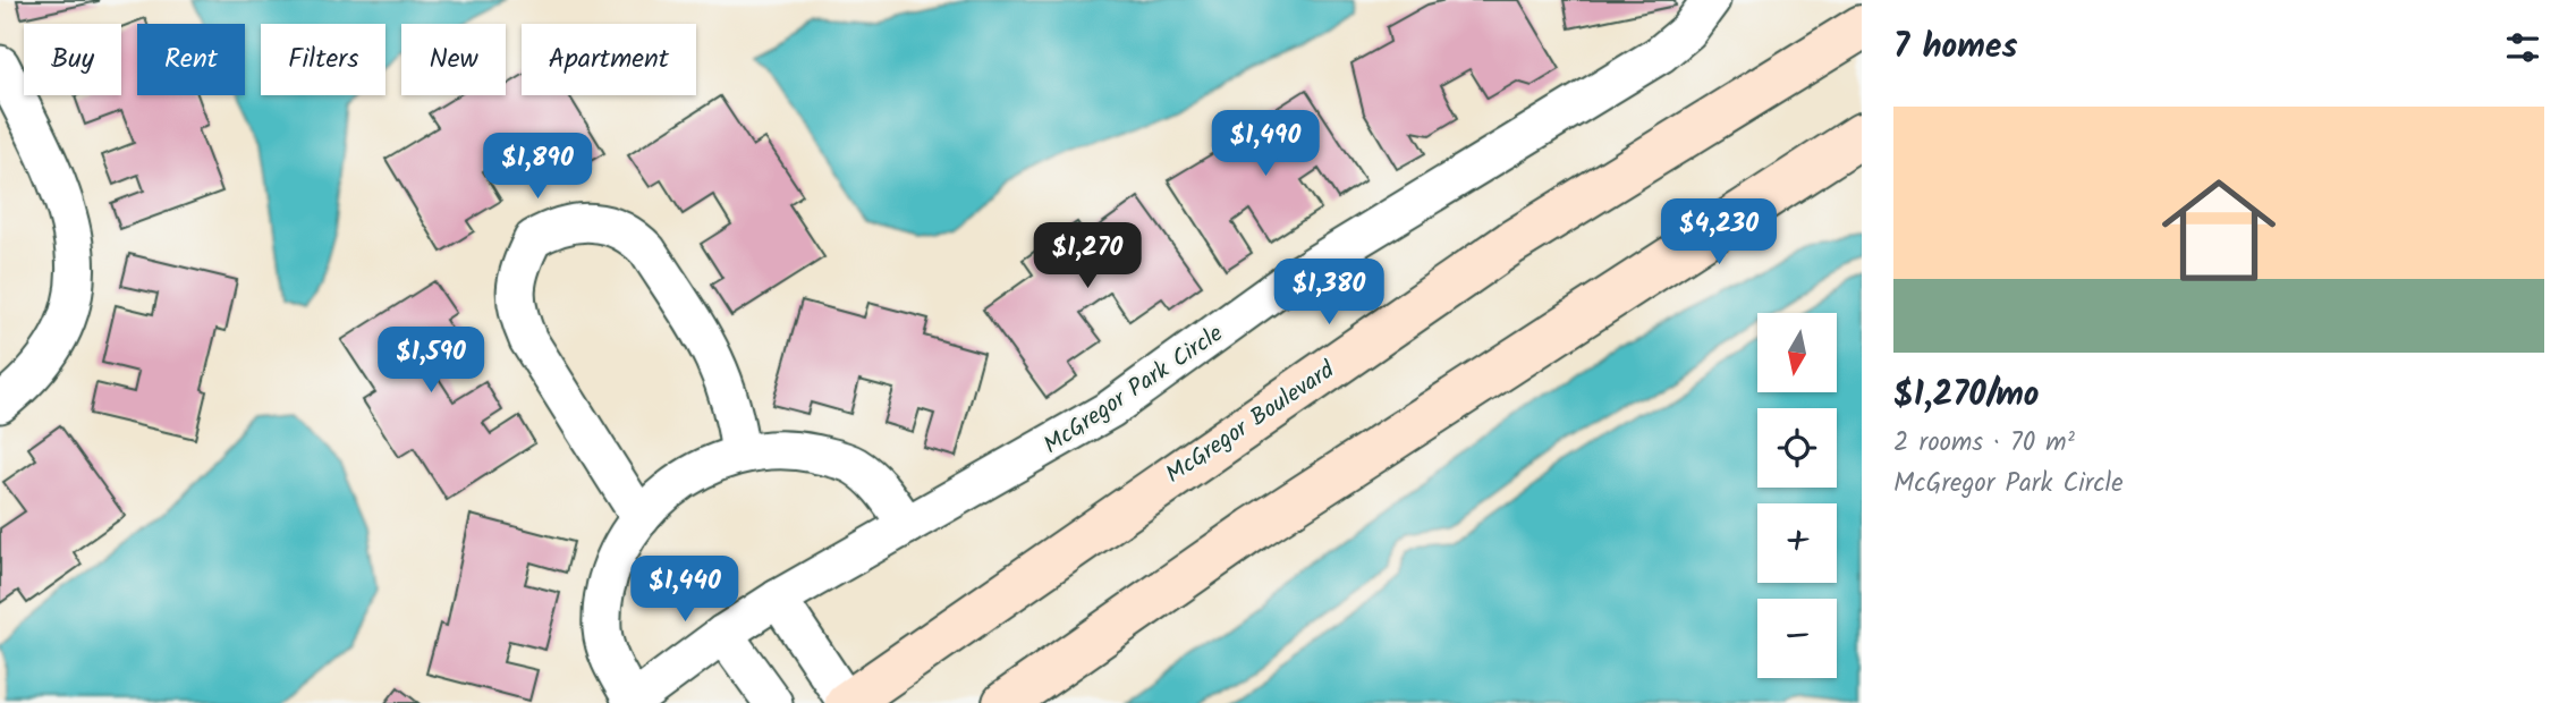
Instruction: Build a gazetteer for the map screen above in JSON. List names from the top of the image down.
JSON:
{
  "streets": {
    "main road": ["McGregor Boulevard"],
    "street": ["McGregor Park Circle"]
  },
  "north": "bottom",
  "page": {
    "heading": "7 homes",
    "chip": [
      "Buy",
      "Rent",
      "Filters",
      "New",
      "Apartment"
    ],
    "list": [
      {
        "name": "$1,270/mo",
        "note": "2 rooms · 70 m² · McGregor Park Circle"
      }
    ],
    "price": [
      "$1,490",
      "$1,890",
      "$4,230",
      "$1,270",
      "$1,380",
      "$1,590",
      "$1,440"
    ],
    "map_buttons": ["+", "−"]
  }
}
